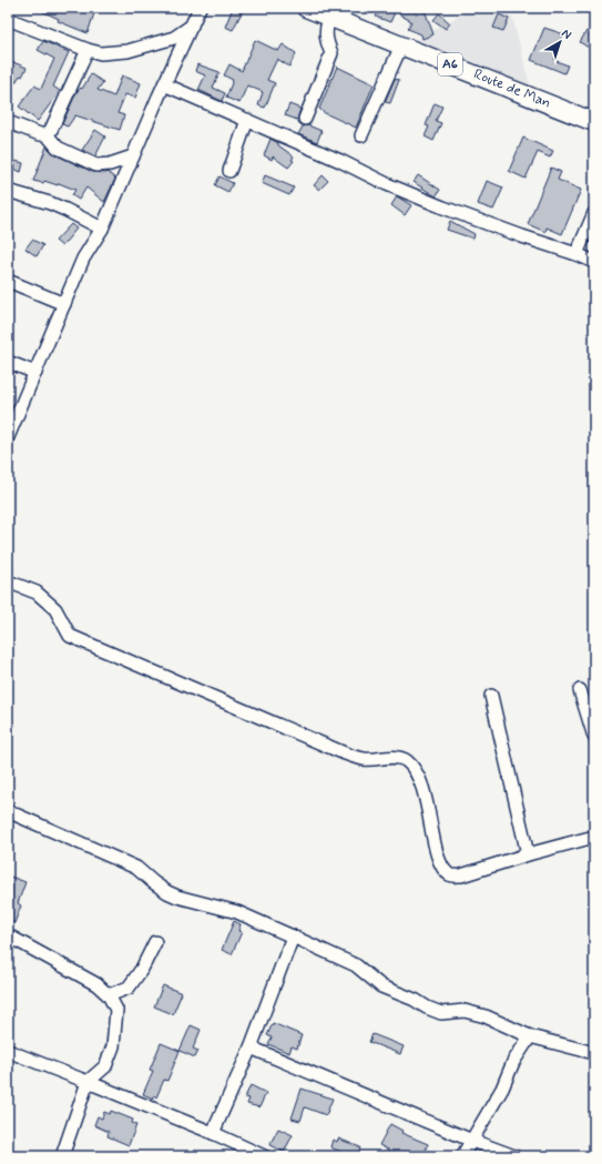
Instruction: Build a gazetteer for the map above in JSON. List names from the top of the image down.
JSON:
{
  "streets": {
    "highway": ["A6", "Route de Man"]
  },
  "north": "top right"
}
